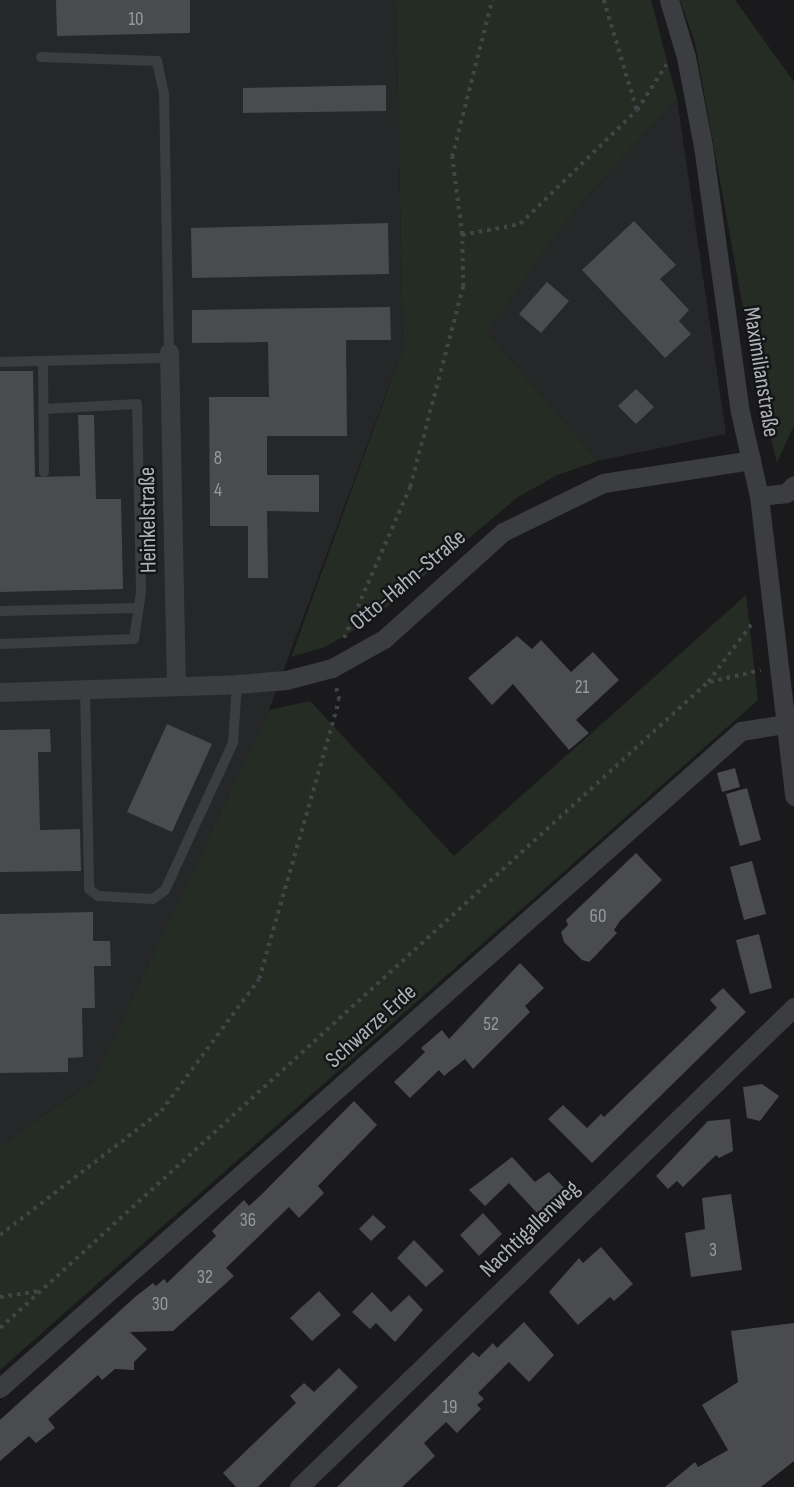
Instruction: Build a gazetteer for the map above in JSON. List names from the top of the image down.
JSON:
{
  "streets": {
    "street": [
      "Maximilianstraße",
      "Heinkelstraße",
      "Otto-Hahn-Straße",
      "Schwarze Erde",
      "Nachtigallenweg"
    ]
  },
  "crossings": [
    ["Maximilianstraße", "Otto-Hahn-Straße"],
    ["Maximilianstraße", "Schwarze Erde"],
    ["Heinkelstraße", "Otto-Hahn-Straße"]
  ],
  "house_numbers": [
    "10",
    "8",
    "4",
    "21",
    "60",
    "52",
    "36",
    "3",
    "32",
    "30",
    "19"
  ]
}
